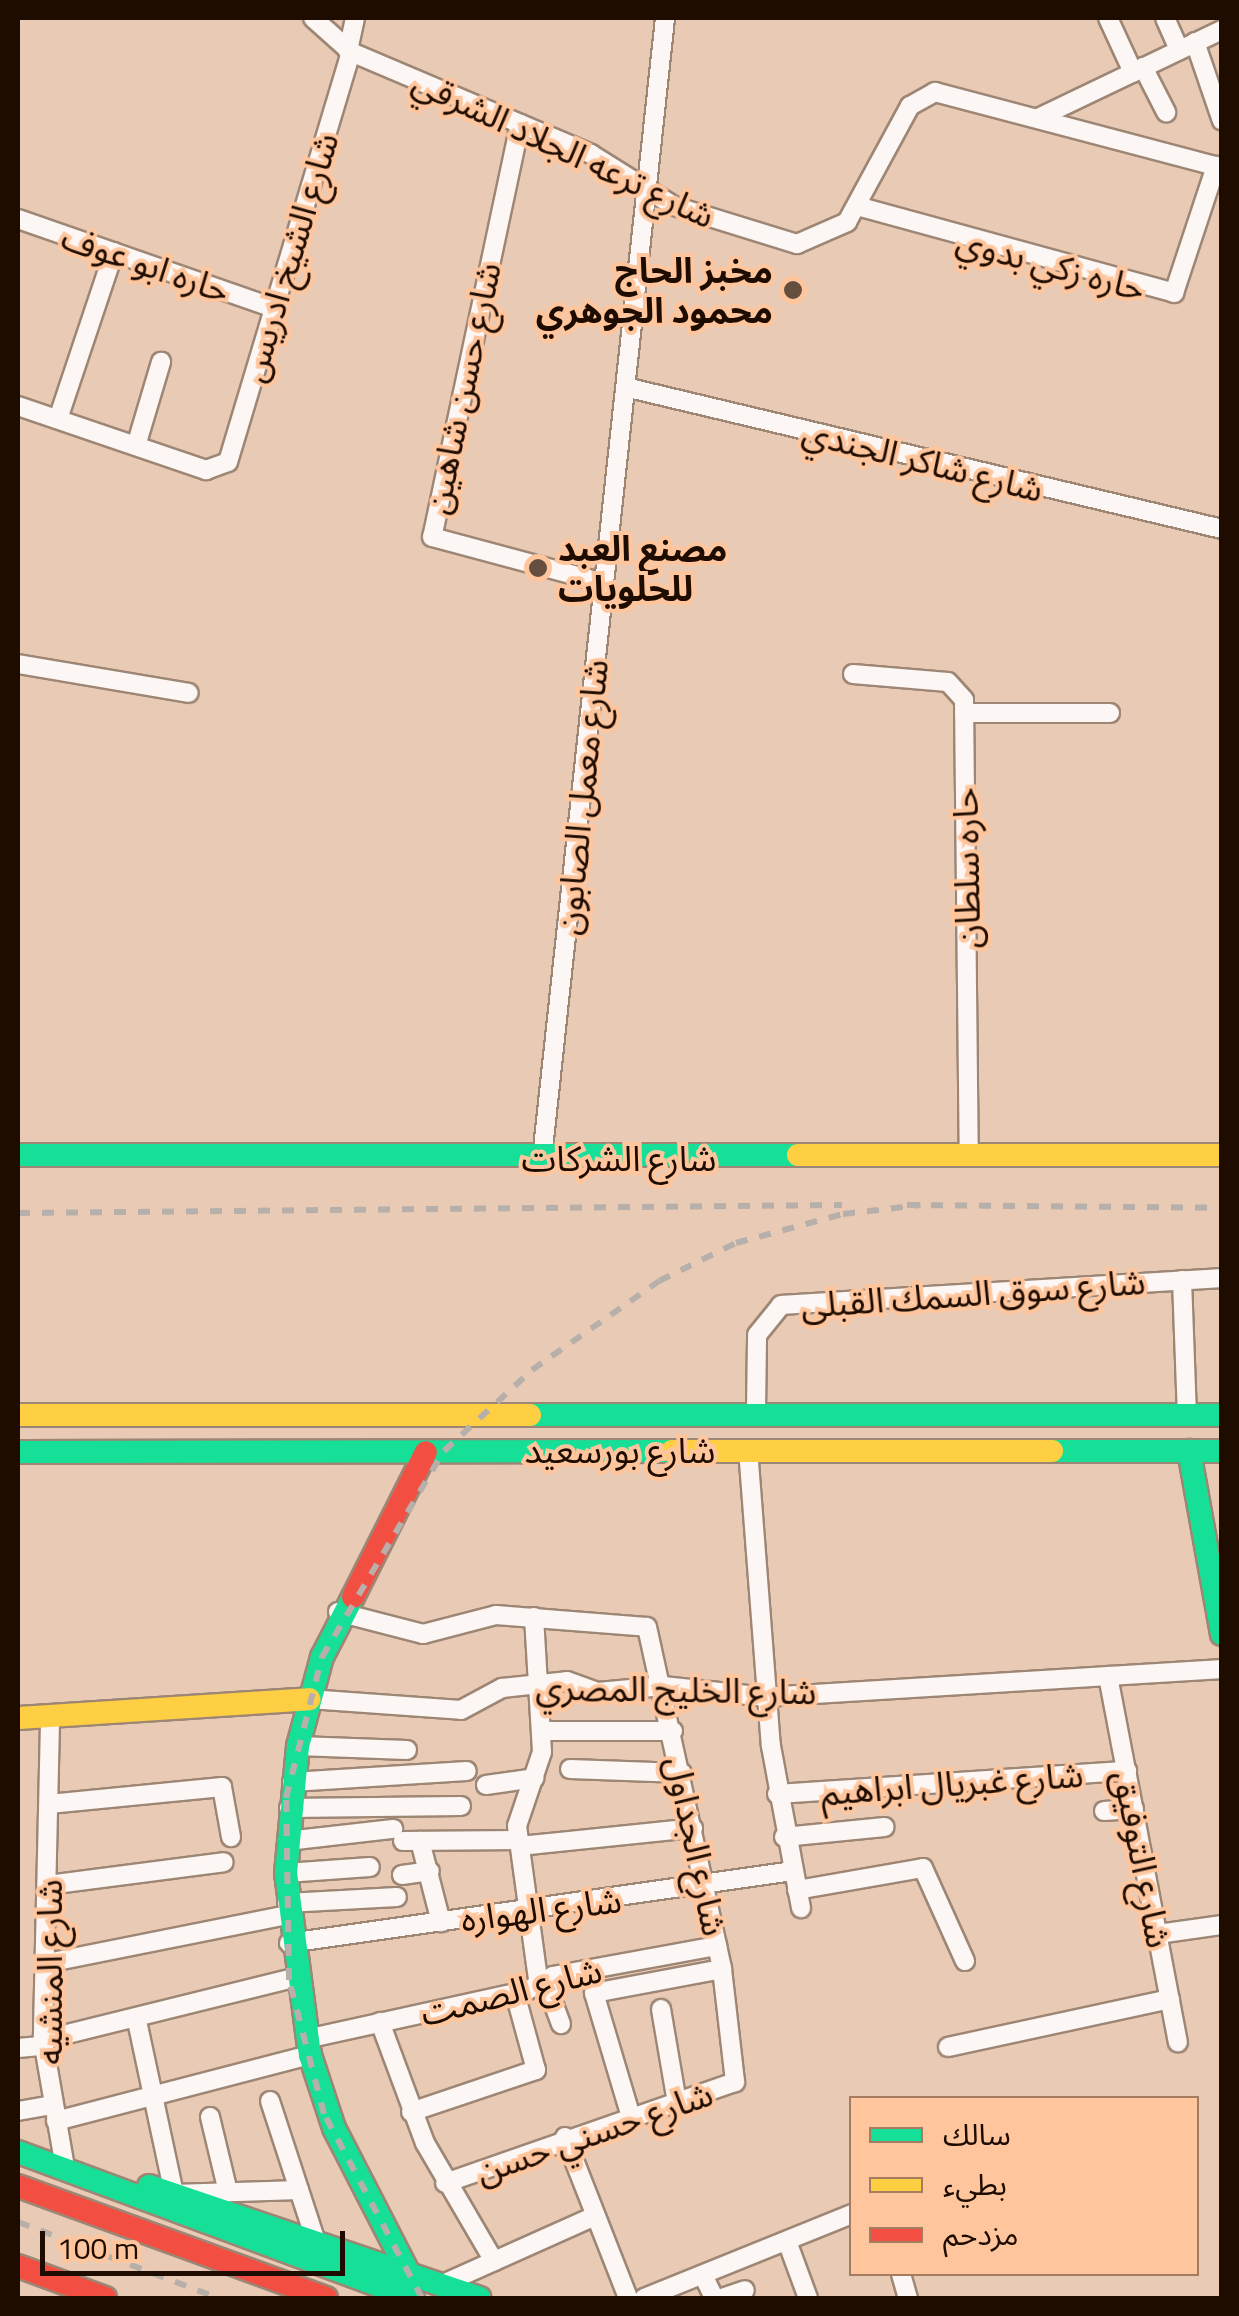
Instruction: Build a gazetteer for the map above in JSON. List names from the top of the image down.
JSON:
{
  "streets": {
    "main road": ["شارع الشركات", "شارع بورسعيد", "شارع الخليج المصري"],
    "street": [
      "شارع ترعه الجلاد الشرقي",
      "شارع الشيخ ادريس",
      "حاره ابو عوف",
      "حاره زكي بدوي",
      "شارع حسن شاهين",
      "شارع شاكر الجندي",
      "شارع معمل الصابون",
      "حاره سلطان",
      "شارع سوق السمك القبلى",
      "شارع غبريال ابراهيم",
      "شارع الجداول",
      "شارع التوفيق",
      "شارع الهواره",
      "شارع المنشيه",
      "شارع الصمت",
      "شارع حسني حسن"
    ]
  },
  "crossings": [
    ["شارع ترعه الجلاد الشرقي", "شارع الشيخ ادريس"],
    ["شارع ترعه الجلاد الشرقي", "حاره زكي بدوي"],
    ["شارع ترعه الجلاد الشرقي", "شارع حسن شاهين"],
    ["شارع ترعه الجلاد الشرقي", "شارع معمل الصابون"],
    ["شارع الشيخ ادريس", "حاره ابو عوف"],
    ["شارع حسن شاهين", "شارع معمل الصابون"],
    ["شارع شاكر الجندي", "شارع معمل الصابون"],
    ["شارع معمل الصابون", "شارع الشركات"],
    ["حاره سلطان", "شارع الشركات"],
    ["شارع سوق السمك القبلى", "شارع بورسعيد"],
    ["شارع الخليج المصري", "شارع الجداول"],
    ["شارع الخليج المصري", "شارع التوفيق"],
    ["شارع الخليج المصري", "شارع المنشيه"],
    ["شارع غبريال ابراهيم", "شارع التوفيق"],
    ["شارع الجداول", "شارع الهواره"],
    ["شارع الجداول", "شارع الصمت"],
    ["شارع الجداول", "شارع حسني حسن"],
    ["شارع المنشيه", "شارع الصمت"]
  ],
  "places": ["مخبز الحاج محمود الجوهري", "مصنع العبد للحلويات"],
  "legend": ["سالك", "بطيء", "مزدحم"],
  "scale_bar": "100 m"
}
